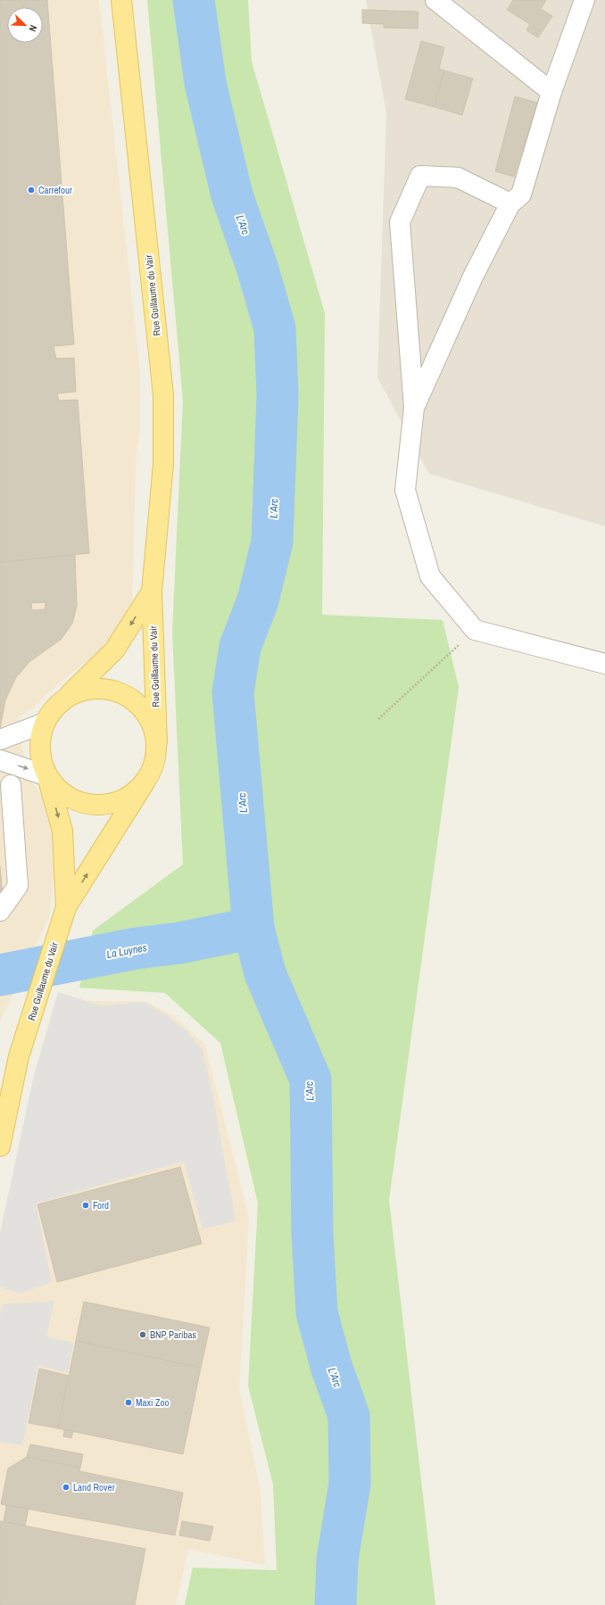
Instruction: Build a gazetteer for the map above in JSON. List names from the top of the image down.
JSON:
{
  "streets": {
    "main road": ["Rue Guillaume du Vair"]
  },
  "water": ["L'Arc", "La Luynes"],
  "places": [
    "Carrefour",
    "Ford",
    "BNP Paribas",
    "Maxi Zoo",
    "Land Rover"
  ],
  "north": "bottom right"
}
